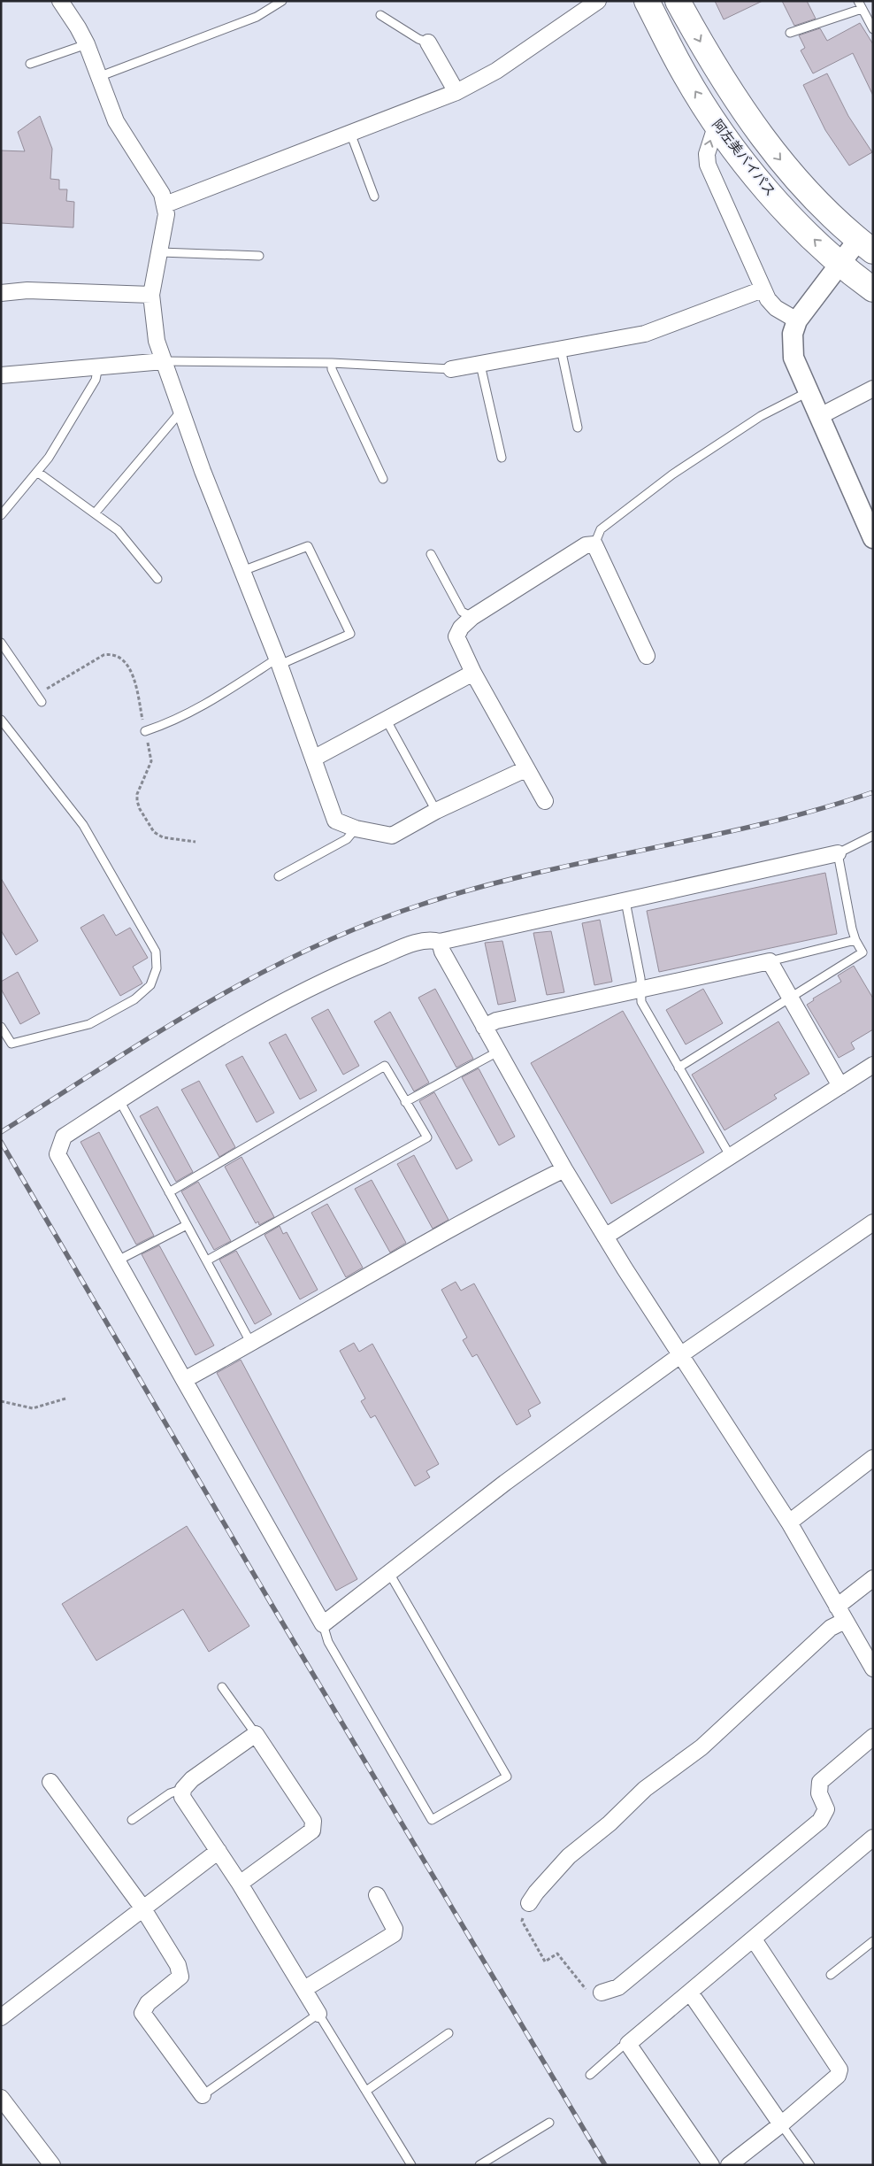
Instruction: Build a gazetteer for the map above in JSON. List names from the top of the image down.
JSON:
{
  "streets": {
    "main road": ["阿左美バイパス"]
  }
}
